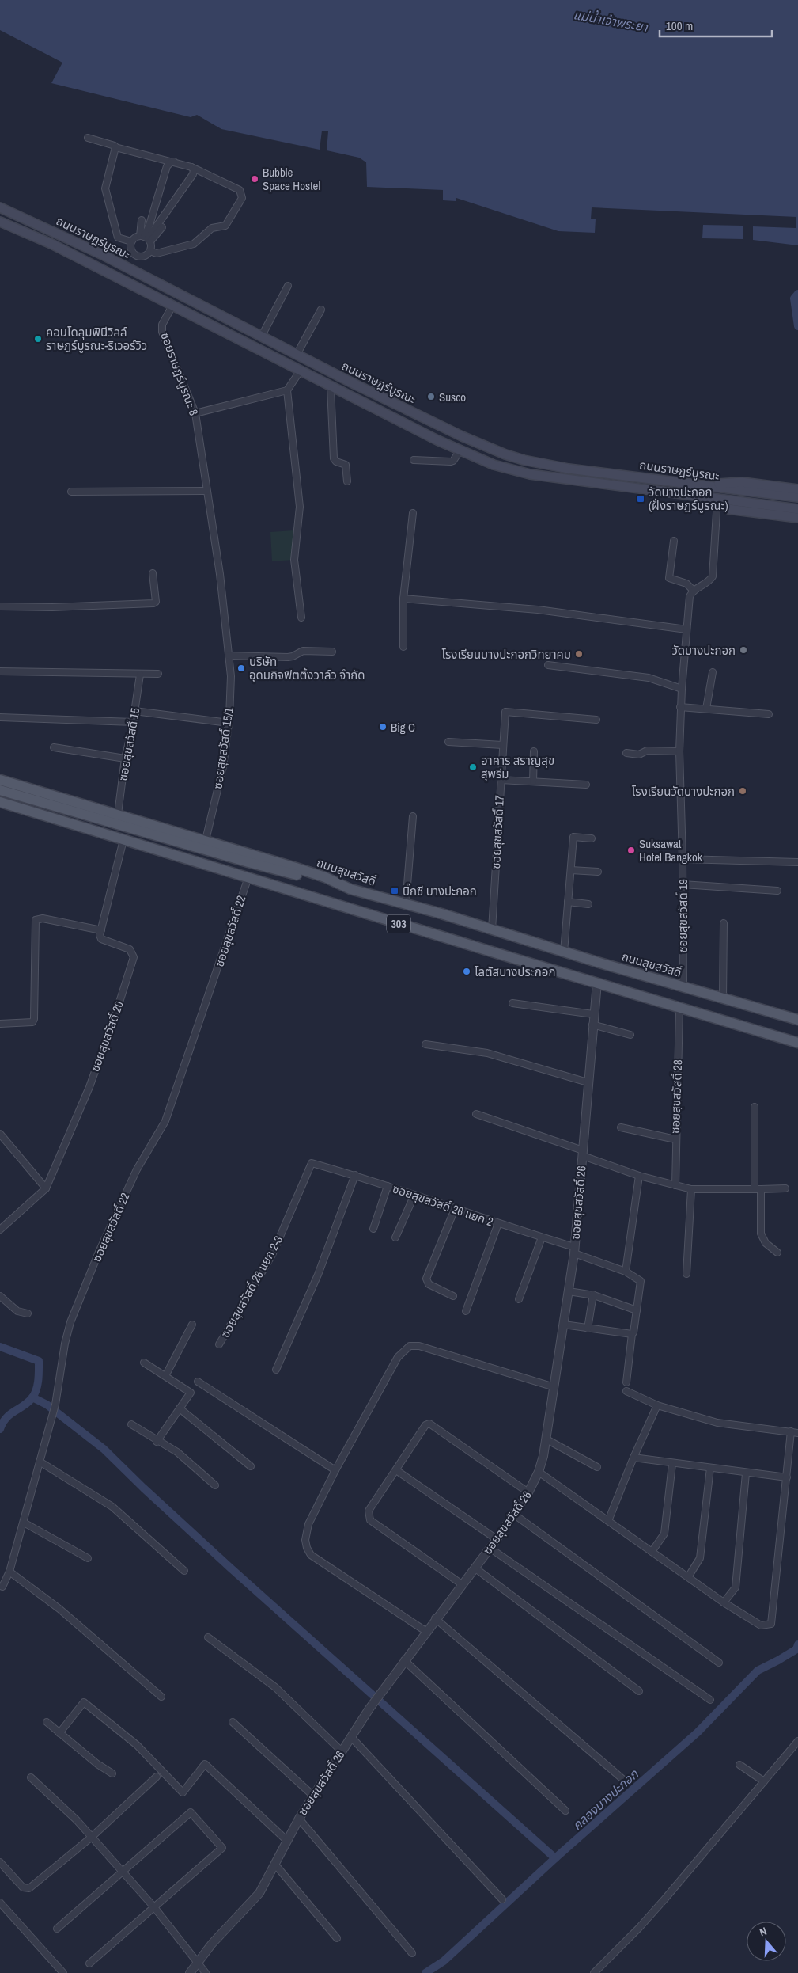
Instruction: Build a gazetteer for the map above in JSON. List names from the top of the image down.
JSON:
{
  "streets": {
    "main road": ["ถนนราษฎร์บูรณะ", "ถนนสุขสวัสดิ์", "303"],
    "street": [
      "ซอยราษฎร์บูรณะ 8",
      "ซอยสุขสวัสดิ์ 15",
      "ซอยสุขสวัสดิ์ 15/1",
      "ซอยสุขสวัสดิ์ 17",
      "ซอยสุขสวัสดิ์ 19",
      "ซอยสุขสวัสดิ์ 22",
      "ซอยสุขสวัสดิ์ 20",
      "ซอยสุขสวัสดิ์ 28",
      "ซอยสุขสวัสดิ์ 26",
      "ซอยสุขสวัสดิ์ 26 แยก 2",
      "ซอยสุขสวัสดิ์ 26 แยก 2-3"
    ]
  },
  "crossings": [
    ["ถนนราษฎร์บูรณะ", "ซอยราษฎร์บูรณะ 8"],
    ["ซอยราษฎร์บูรณะ 8", "ซอยสุขสวัสดิ์ 15/1"],
    ["ซอยสุขสวัสดิ์ 15", "ถนนสุขสวัสดิ์"],
    ["ซอยสุขสวัสดิ์ 15/1", "ถนนสุขสวัสดิ์"],
    ["ซอยสุขสวัสดิ์ 17", "ถนนสุขสวัสดิ์"],
    ["ถนนสุขสวัสดิ์", "ซอยสุขสวัสดิ์ 19"],
    ["ถนนสุขสวัสดิ์", "303"],
    ["303", "ซอยสุขสวัสดิ์ 22"],
    ["303", "ซอยสุขสวัสดิ์ 28"],
    ["303", "ซอยสุขสวัสดิ์ 26"],
    ["ซอยสุขสวัสดิ์ 26", "ซอยสุขสวัสดิ์ 26 แยก 2"],
    ["ซอยสุขสวัสดิ์ 26 แยก 2", "ซอยสุขสวัสดิ์ 26 แยก 2-3"]
  ],
  "water": ["แม่น้ำเจ้าพระยา", "คลองบางปะกอก"],
  "places": {
    "other": [
      "Bubble Space Hostel",
      "คอนโดลุมพินีวิลล์ ราษฎร์บูรณะ-ริเวอร์วิว",
      "Susco",
      "วัดบางปะกอก",
      "โรงเรียนบางปะกอกวิทยาคม",
      "บริษัท อุดมกิจฟิตติ้งวาล์ว จำกัด",
      "Big C",
      "อาคาร สราญสุข สุพรีม",
      "โรงเรียนวัดบางปะกอก",
      "Suksawat Hotel Bangkok",
      "โลตัสบางประกอก"
    ],
    "transit": ["วัดบางปะกอก (ฝั่งราษฎร์บูรณะ)", "บิ๊กซี บางปะกอก"]
  },
  "scale_bar": "100 m",
  "north": "top"
}
